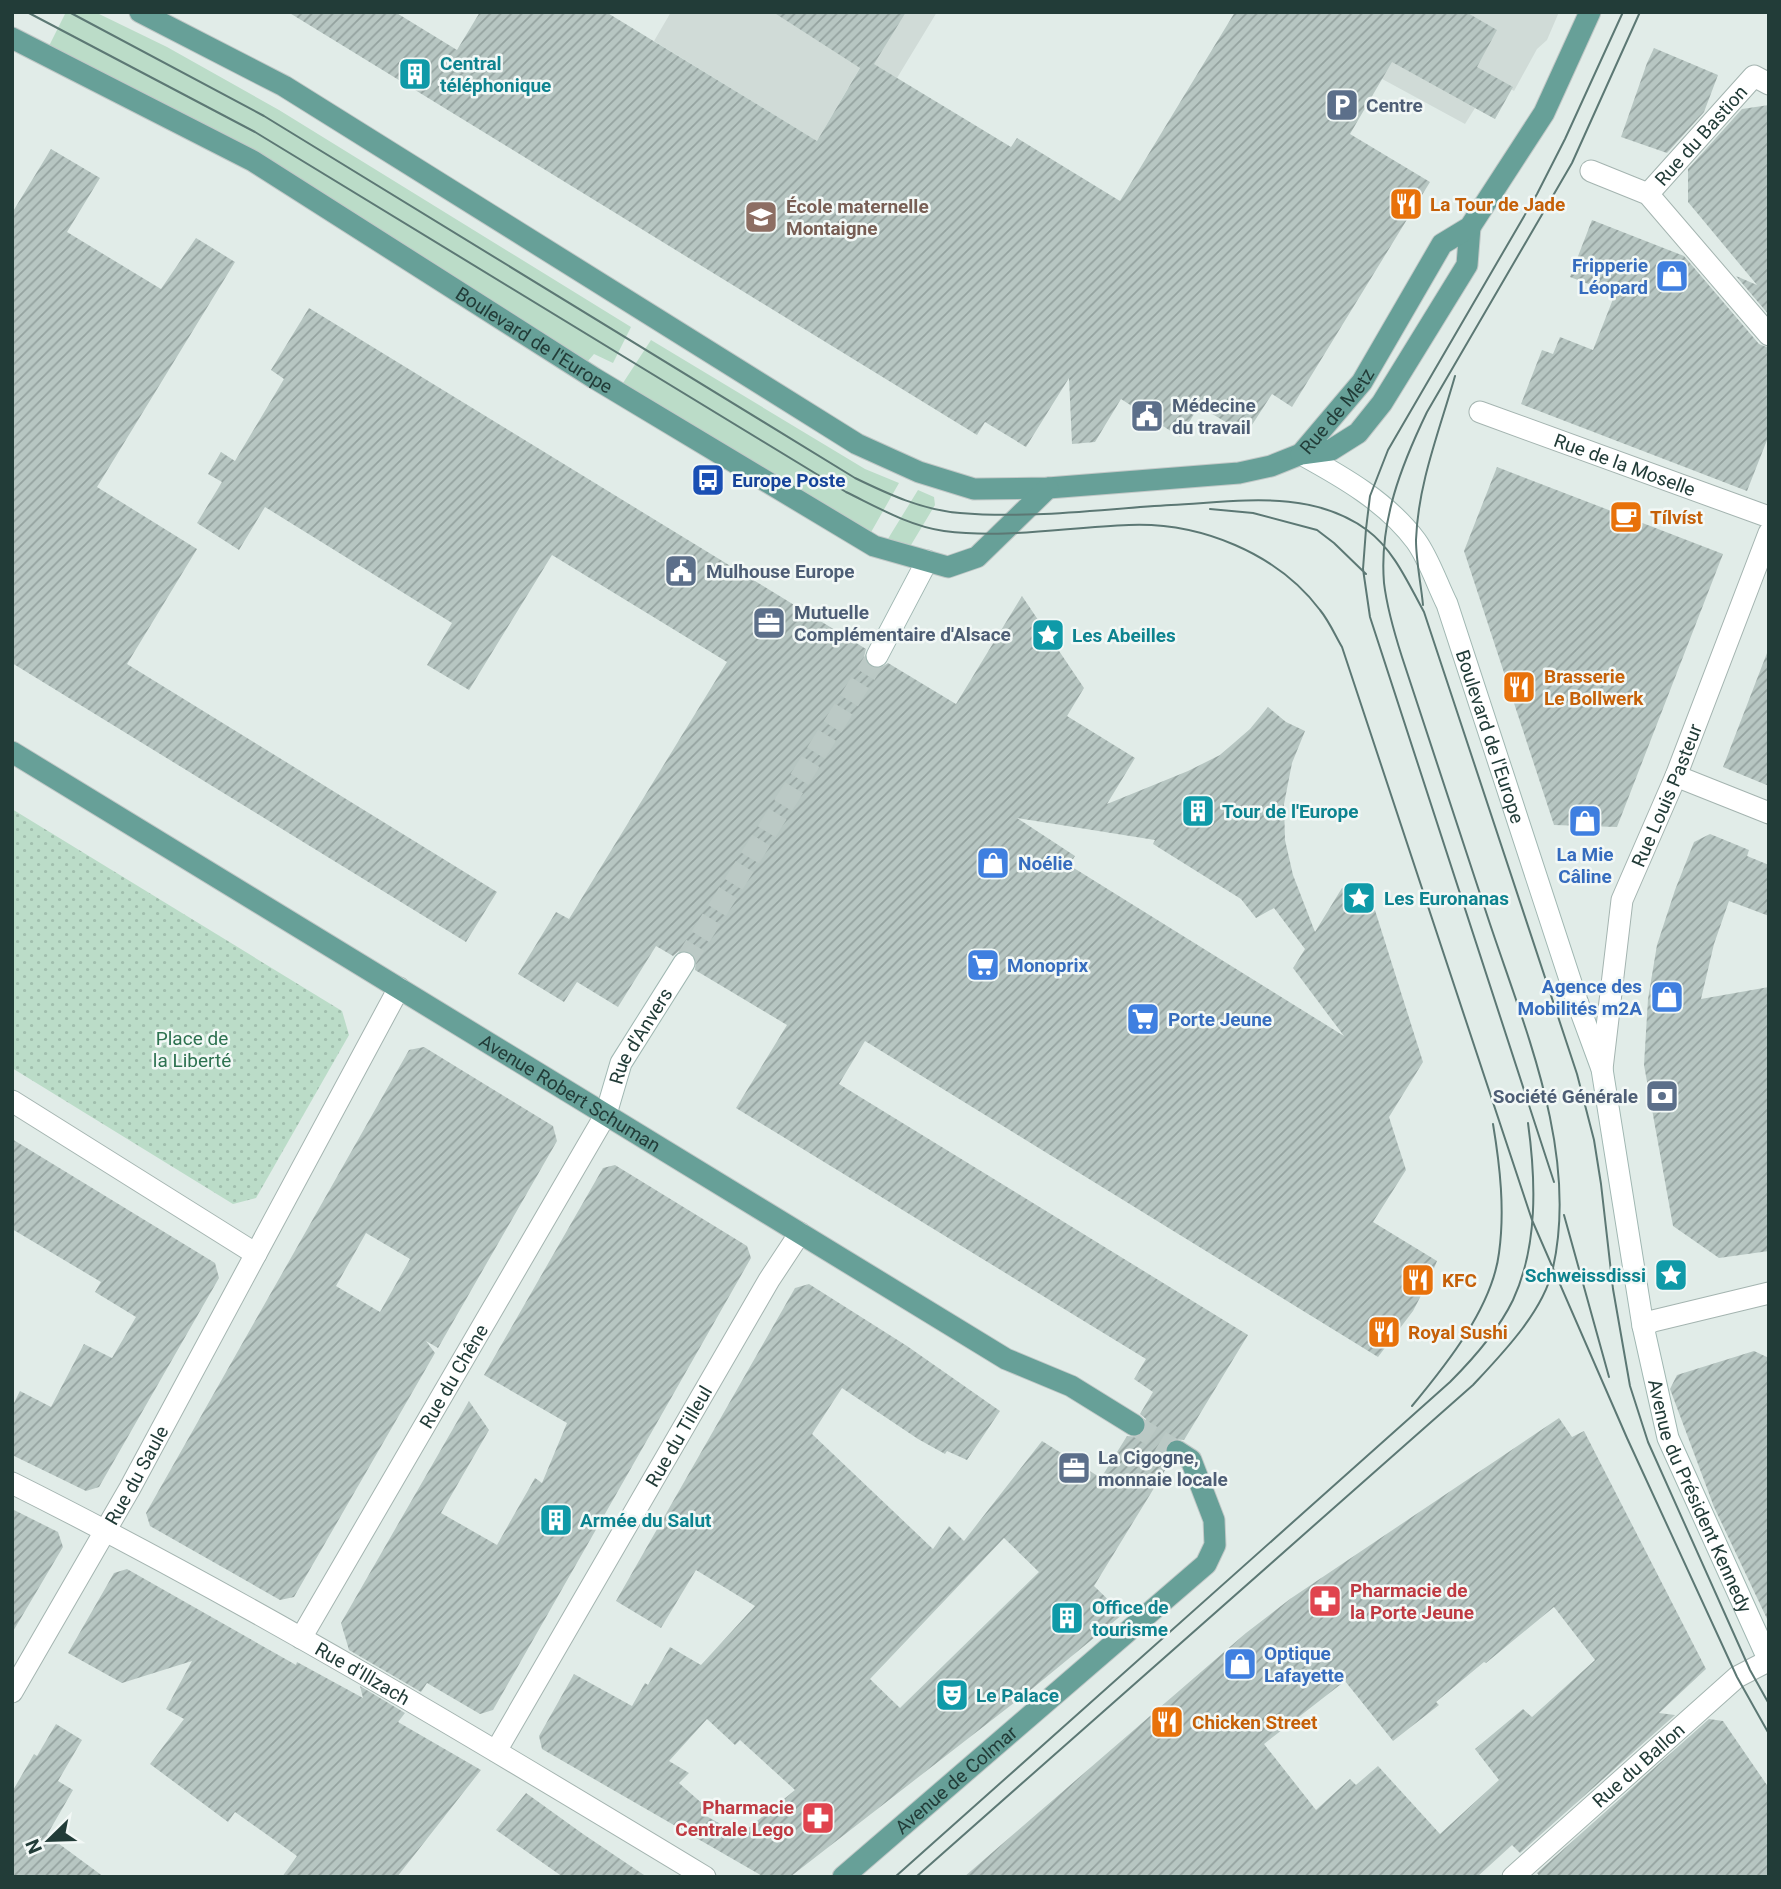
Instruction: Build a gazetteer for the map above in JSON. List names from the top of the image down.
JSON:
{
  "streets": {
    "main road": [
      "Boulevard de l'Europe",
      "Rue de Metz",
      "Avenue Robert Schuman",
      "Avenue de Colmar"
    ],
    "street": [
      "Rue du Bastion",
      "Rue de la Moselle",
      "Rue Louis Pasteur",
      "Rue d'Anvers",
      "Rue du Chêne",
      "Rue du Tilleul",
      "Rue du Saule",
      "Avenue du Président Kennedy",
      "Rue d'Illzach",
      "Rue du Ballon"
    ]
  },
  "crossings": [
    ["Boulevard de l'Europe", "Rue de Metz"],
    ["Boulevard de l'Europe", "Rue Louis Pasteur"],
    ["Boulevard de l'Europe", "Avenue du Président Kennedy"],
    ["Rue d'Anvers", "Avenue Robert Schuman"],
    ["Rue d'Anvers", "Rue du Chêne"],
    ["Avenue Robert Schuman", "Rue du Chêne"],
    ["Avenue Robert Schuman", "Rue du Tilleul"],
    ["Rue du Chêne", "Rue d'Illzach"],
    ["Rue du Tilleul", "Rue d'Illzach"],
    ["Rue du Saule", "Rue d'Illzach"],
    ["Avenue du Président Kennedy", "Rue du Ballon"]
  ],
  "parks": ["Place de la Liberté"],
  "places": {
    "building": [
      "Central téléphonique",
      "Tour de l'Europe",
      "Armée du Salut",
      "Office de tourisme"
    ],
    "parking": ["Centre"],
    "restaurant": [
      "La Tour de Jade",
      "Brasserie Le Bollwerk",
      "KFC",
      "Royal Sushi",
      "Chicken Street"
    ],
    "school or university": ["École maternelle Montaigne"],
    "shop": [
      "Fripperie Léopard",
      "La Mie Câline",
      "Noélie",
      "Agence des Mobilités m2A",
      "Optique Lafayette"
    ],
    "public building": ["Médecine du travail", "Mulhouse Europe"],
    "bus stop": ["Europe Poste"],
    "cafe": ["Tílvíst"],
    "office": ["Mutuelle Complémentaire d'Alsace", "La Cigogne, monnaie locale"],
    "place": ["Les Abeilles", "Les Euronanas", "Schweissdissi"],
    "supermarket": ["Monoprix", "Porte Jeune"],
    "bank": ["Société Générale"],
    "pharmacy": ["Pharmacie de la Porte Jeune", "Pharmacie Centrale Lego"],
    "theatre": ["Le Palace"]
  },
  "north": "bottom left"
}
